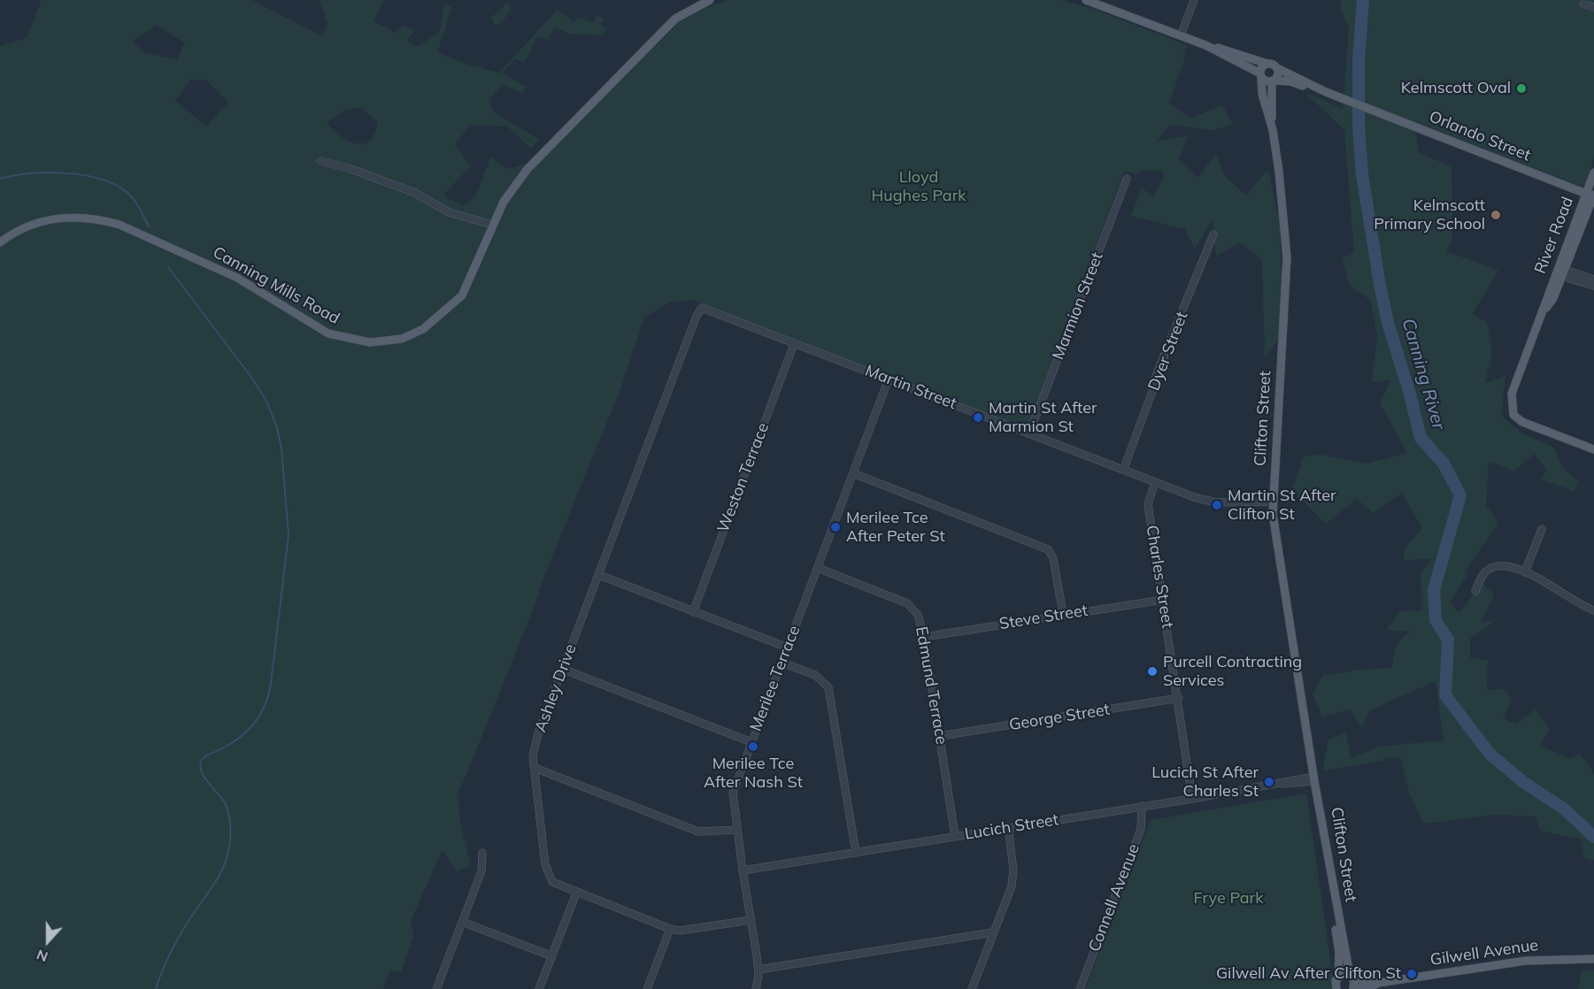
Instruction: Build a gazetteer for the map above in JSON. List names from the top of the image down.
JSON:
{
  "streets": {
    "main road": [
      "Orlando Street",
      "River Road",
      "Canning Mills Road",
      "Clifton Street",
      "Gilwell Avenue"
    ],
    "street": [
      "Marmion Street",
      "Dyer Street",
      "Martin Street",
      "Weston Terrace",
      "Charles Street",
      "Steve Street",
      "Merilee Terrace",
      "Edmund Terrace",
      "Ashley Drive",
      "George Street",
      "Lucich Street",
      "Connell Avenue"
    ]
  },
  "crossings": [
    ["Orlando Street", "River Road"],
    ["Orlando Street", "Clifton Street"],
    ["Marmion Street", "Martin Street"],
    ["Dyer Street", "Martin Street"],
    ["Martin Street", "Clifton Street"],
    ["Martin Street", "Weston Terrace"],
    ["Martin Street", "Charles Street"],
    ["Martin Street", "Merilee Terrace"],
    ["Martin Street", "Ashley Drive"],
    ["Clifton Street", "Lucich Street"],
    ["Clifton Street", "Gilwell Avenue"],
    ["Charles Street", "Steve Street"],
    ["Charles Street", "George Street"],
    ["Charles Street", "Lucich Street"],
    ["Steve Street", "Edmund Terrace"],
    ["Merilee Terrace", "Edmund Terrace"],
    ["Merilee Terrace", "Ashley Drive"],
    ["Merilee Terrace", "Lucich Street"],
    ["Edmund Terrace", "George Street"],
    ["Edmund Terrace", "Lucich Street"],
    ["Lucich Street", "Connell Avenue"]
  ],
  "water": ["Canning River"],
  "parks": ["Lloyd Hughes Park", "Frye Park"],
  "places": [
    "Kelmscott Oval",
    "Kelmscott Primary School",
    "Martin St After Marmion St",
    "Martin St After Clifton St",
    "Merilee Tce After Peter St",
    "Purcell Contracting Services",
    "Merilee Tce After Nash St",
    "Lucich St After Charles St",
    "Gilwell Av After Clifton St"
  ],
  "north": "bottom"
}
